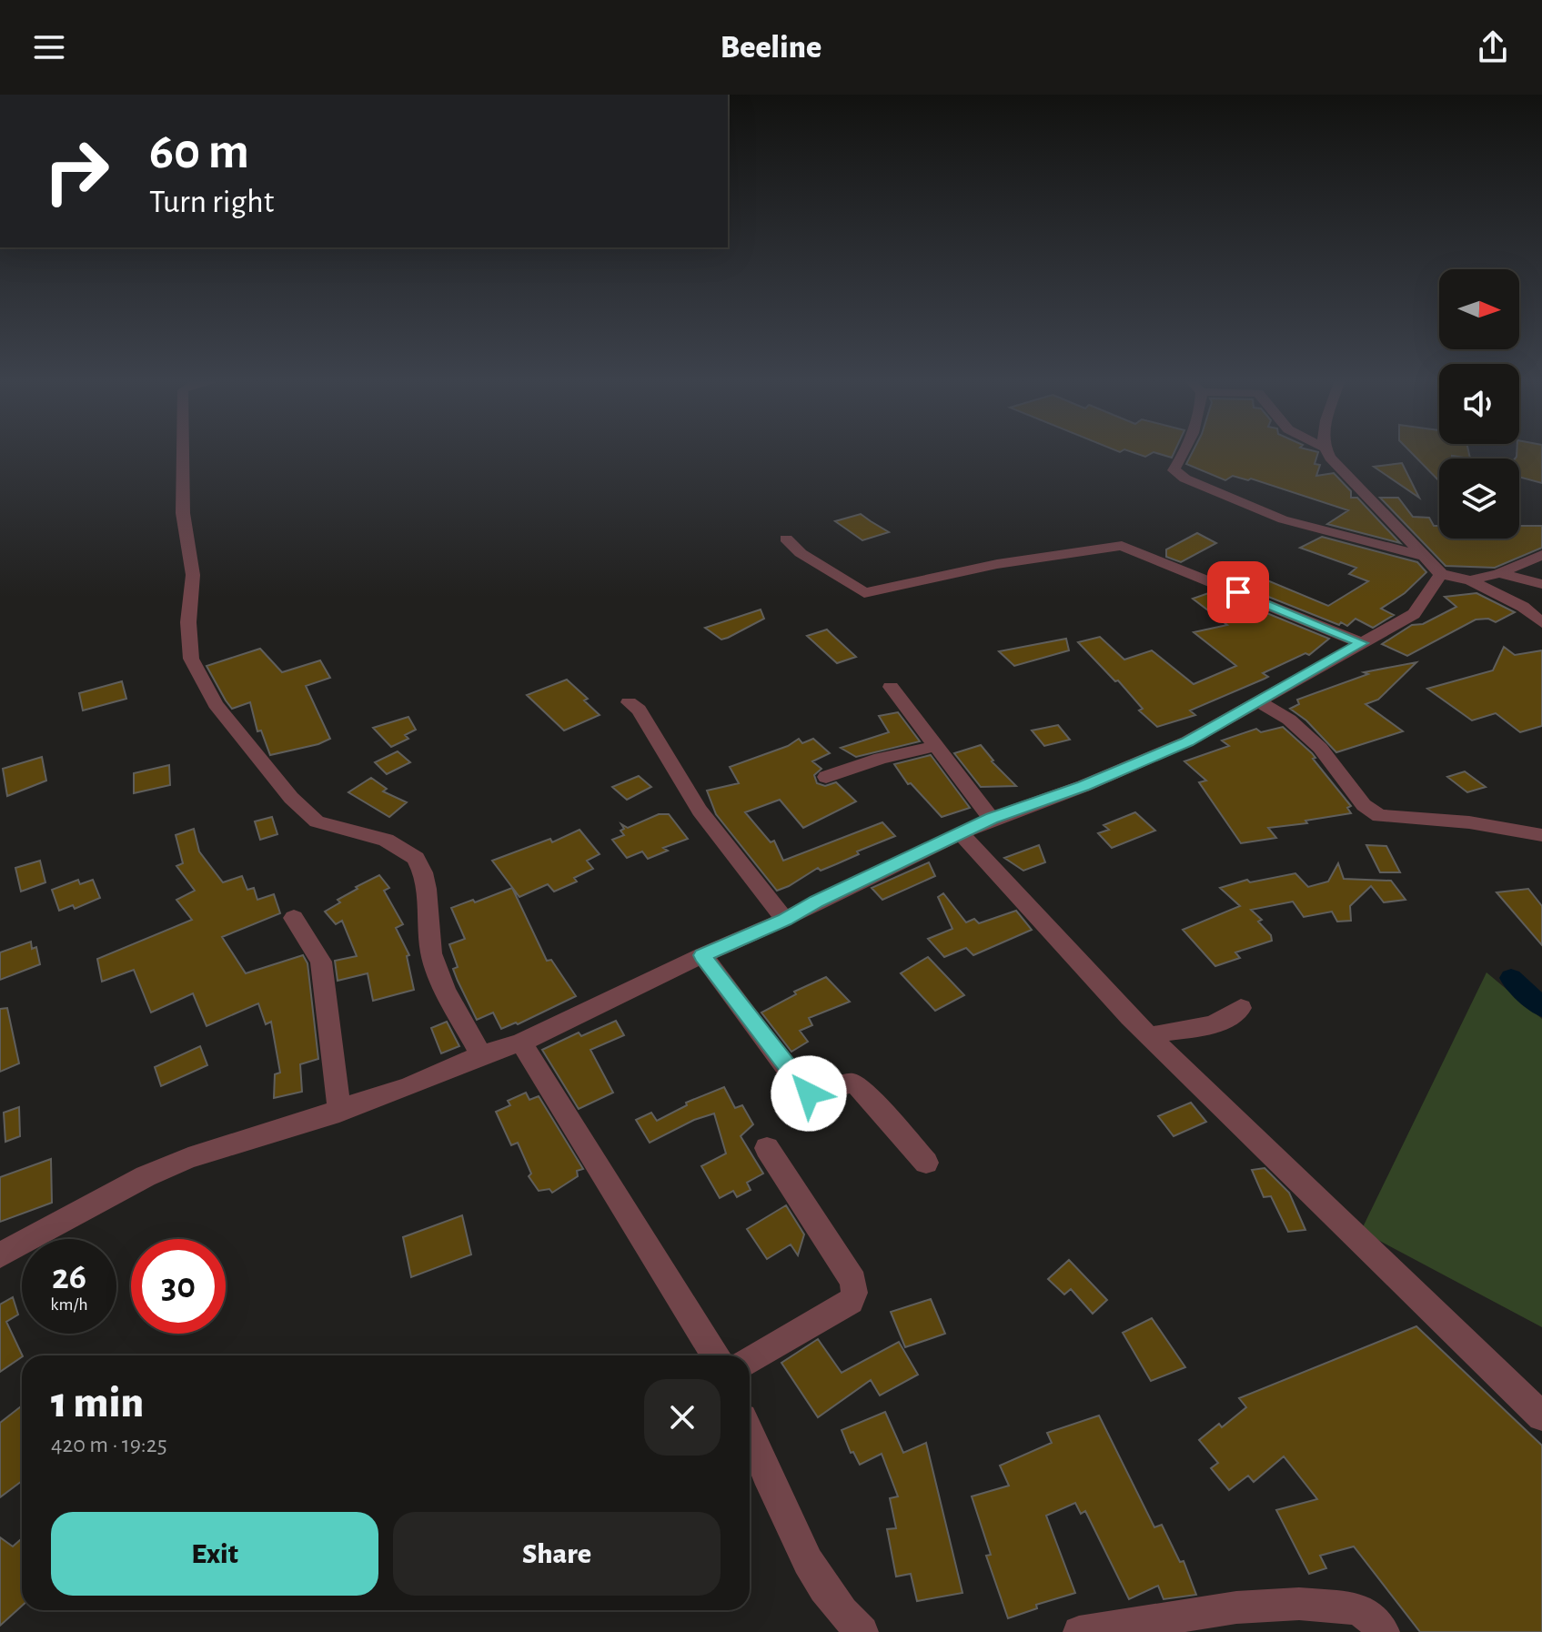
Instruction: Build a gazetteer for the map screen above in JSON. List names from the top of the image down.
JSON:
{
  "north": "right",
  "page": {
    "header": "Beeline",
    "turn": ["60 m", "Turn right"],
    "speed": "26 km/h",
    "limit": "30",
    "heading": ["1 min", "420 m · 19:25"],
    "buttons": ["Exit", "Share"]
  }
}
